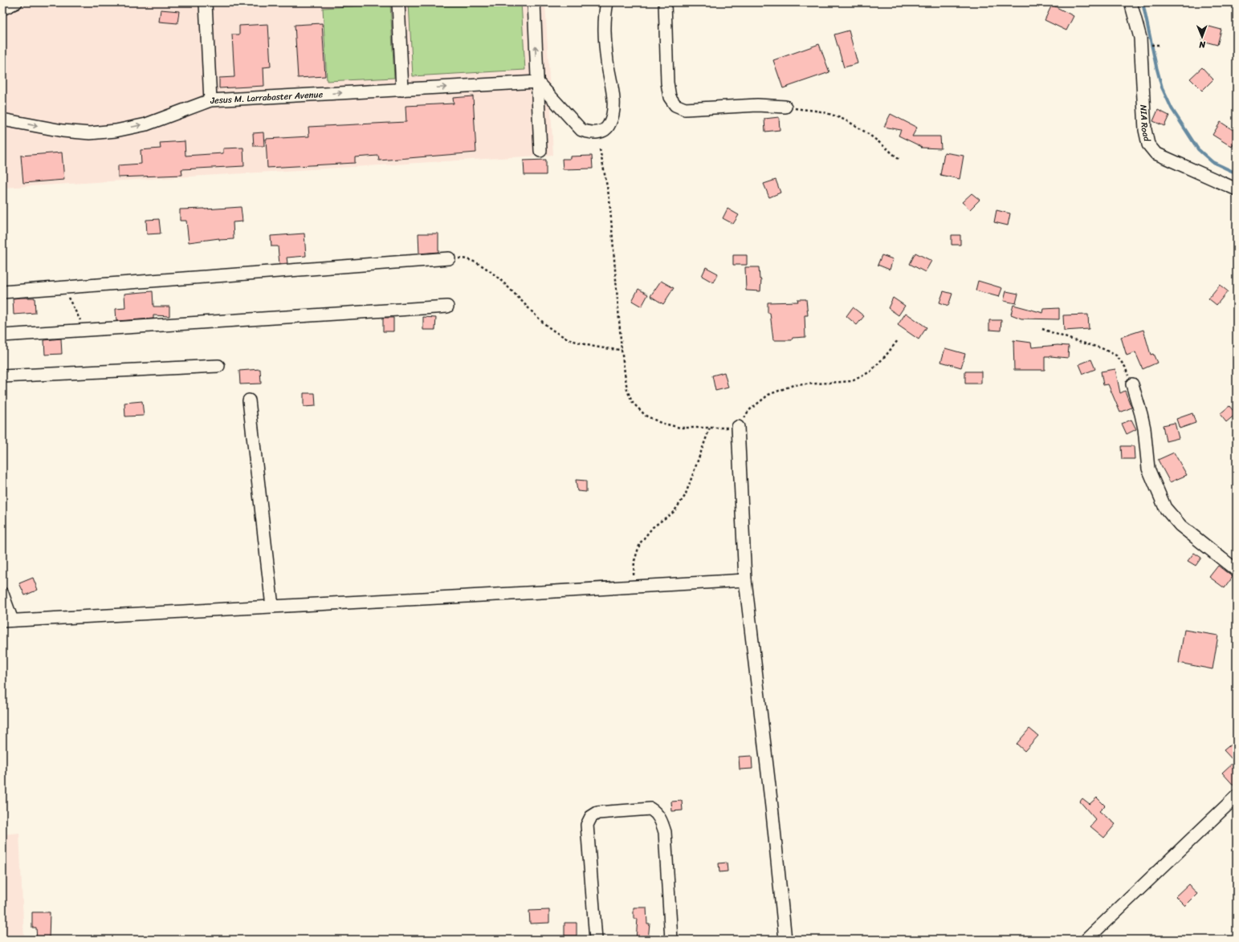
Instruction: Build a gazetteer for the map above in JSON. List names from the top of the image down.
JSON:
{
  "streets": {
    "street": ["Jesus M. Larrabaster Avenue", "NIA Road"]
  },
  "one_way": ["Jesus M. Larrabaster Avenue"],
  "north": "bottom"
}
